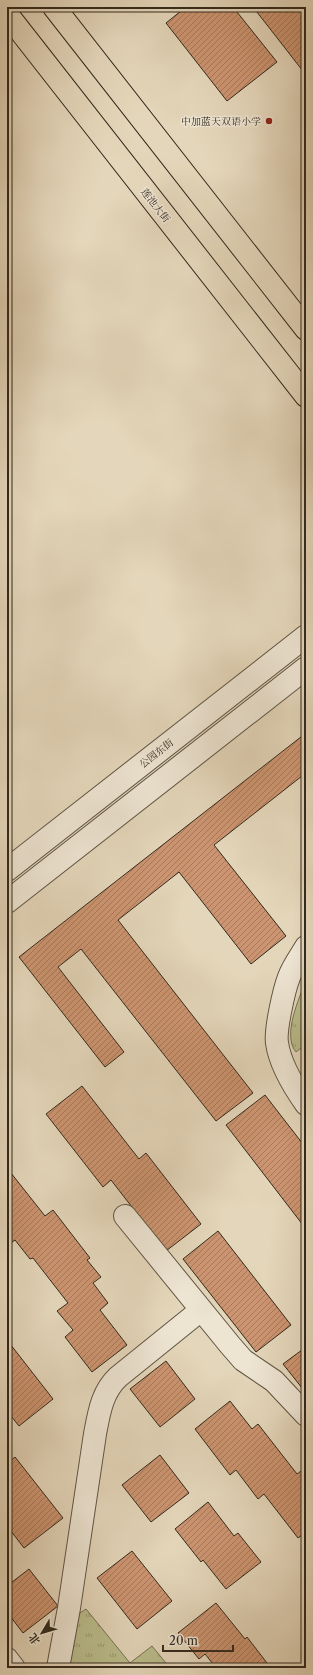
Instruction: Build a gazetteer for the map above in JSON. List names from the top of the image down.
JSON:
{
  "streets": {
    "main road": ["莲池大街"],
    "street": ["公园东街"]
  },
  "places": ["中加蓝天双语小学"],
  "scale_bar": "20 m",
  "north": "bottom left"
}
